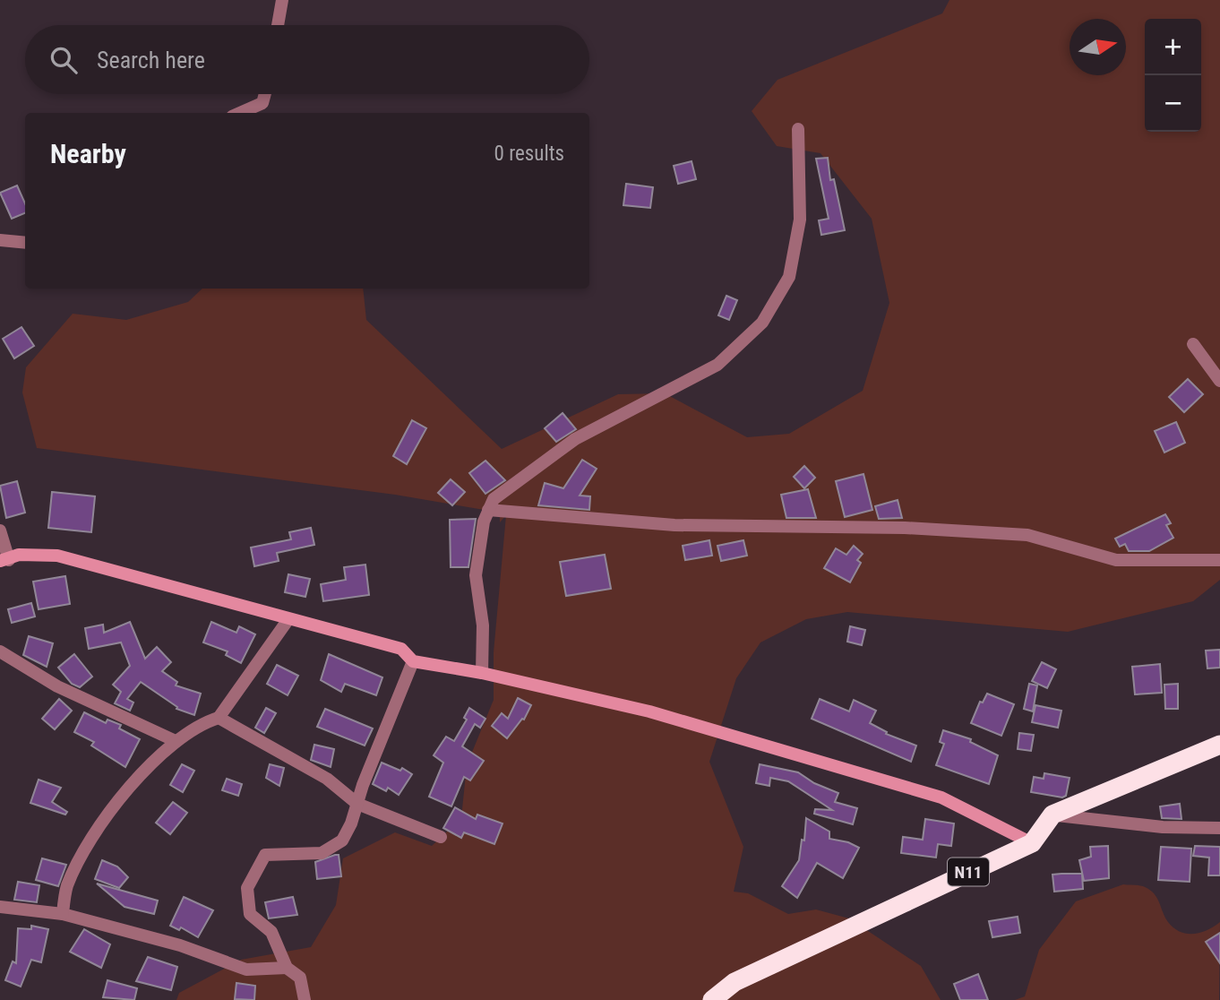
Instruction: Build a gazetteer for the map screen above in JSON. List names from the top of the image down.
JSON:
{
  "streets": {
    "highway": ["N11"]
  },
  "north": "right",
  "page": {
    "map_buttons": ["+", "−"],
    "search": "Search here",
    "heading": ["Nearby", "0 results"]
  }
}
